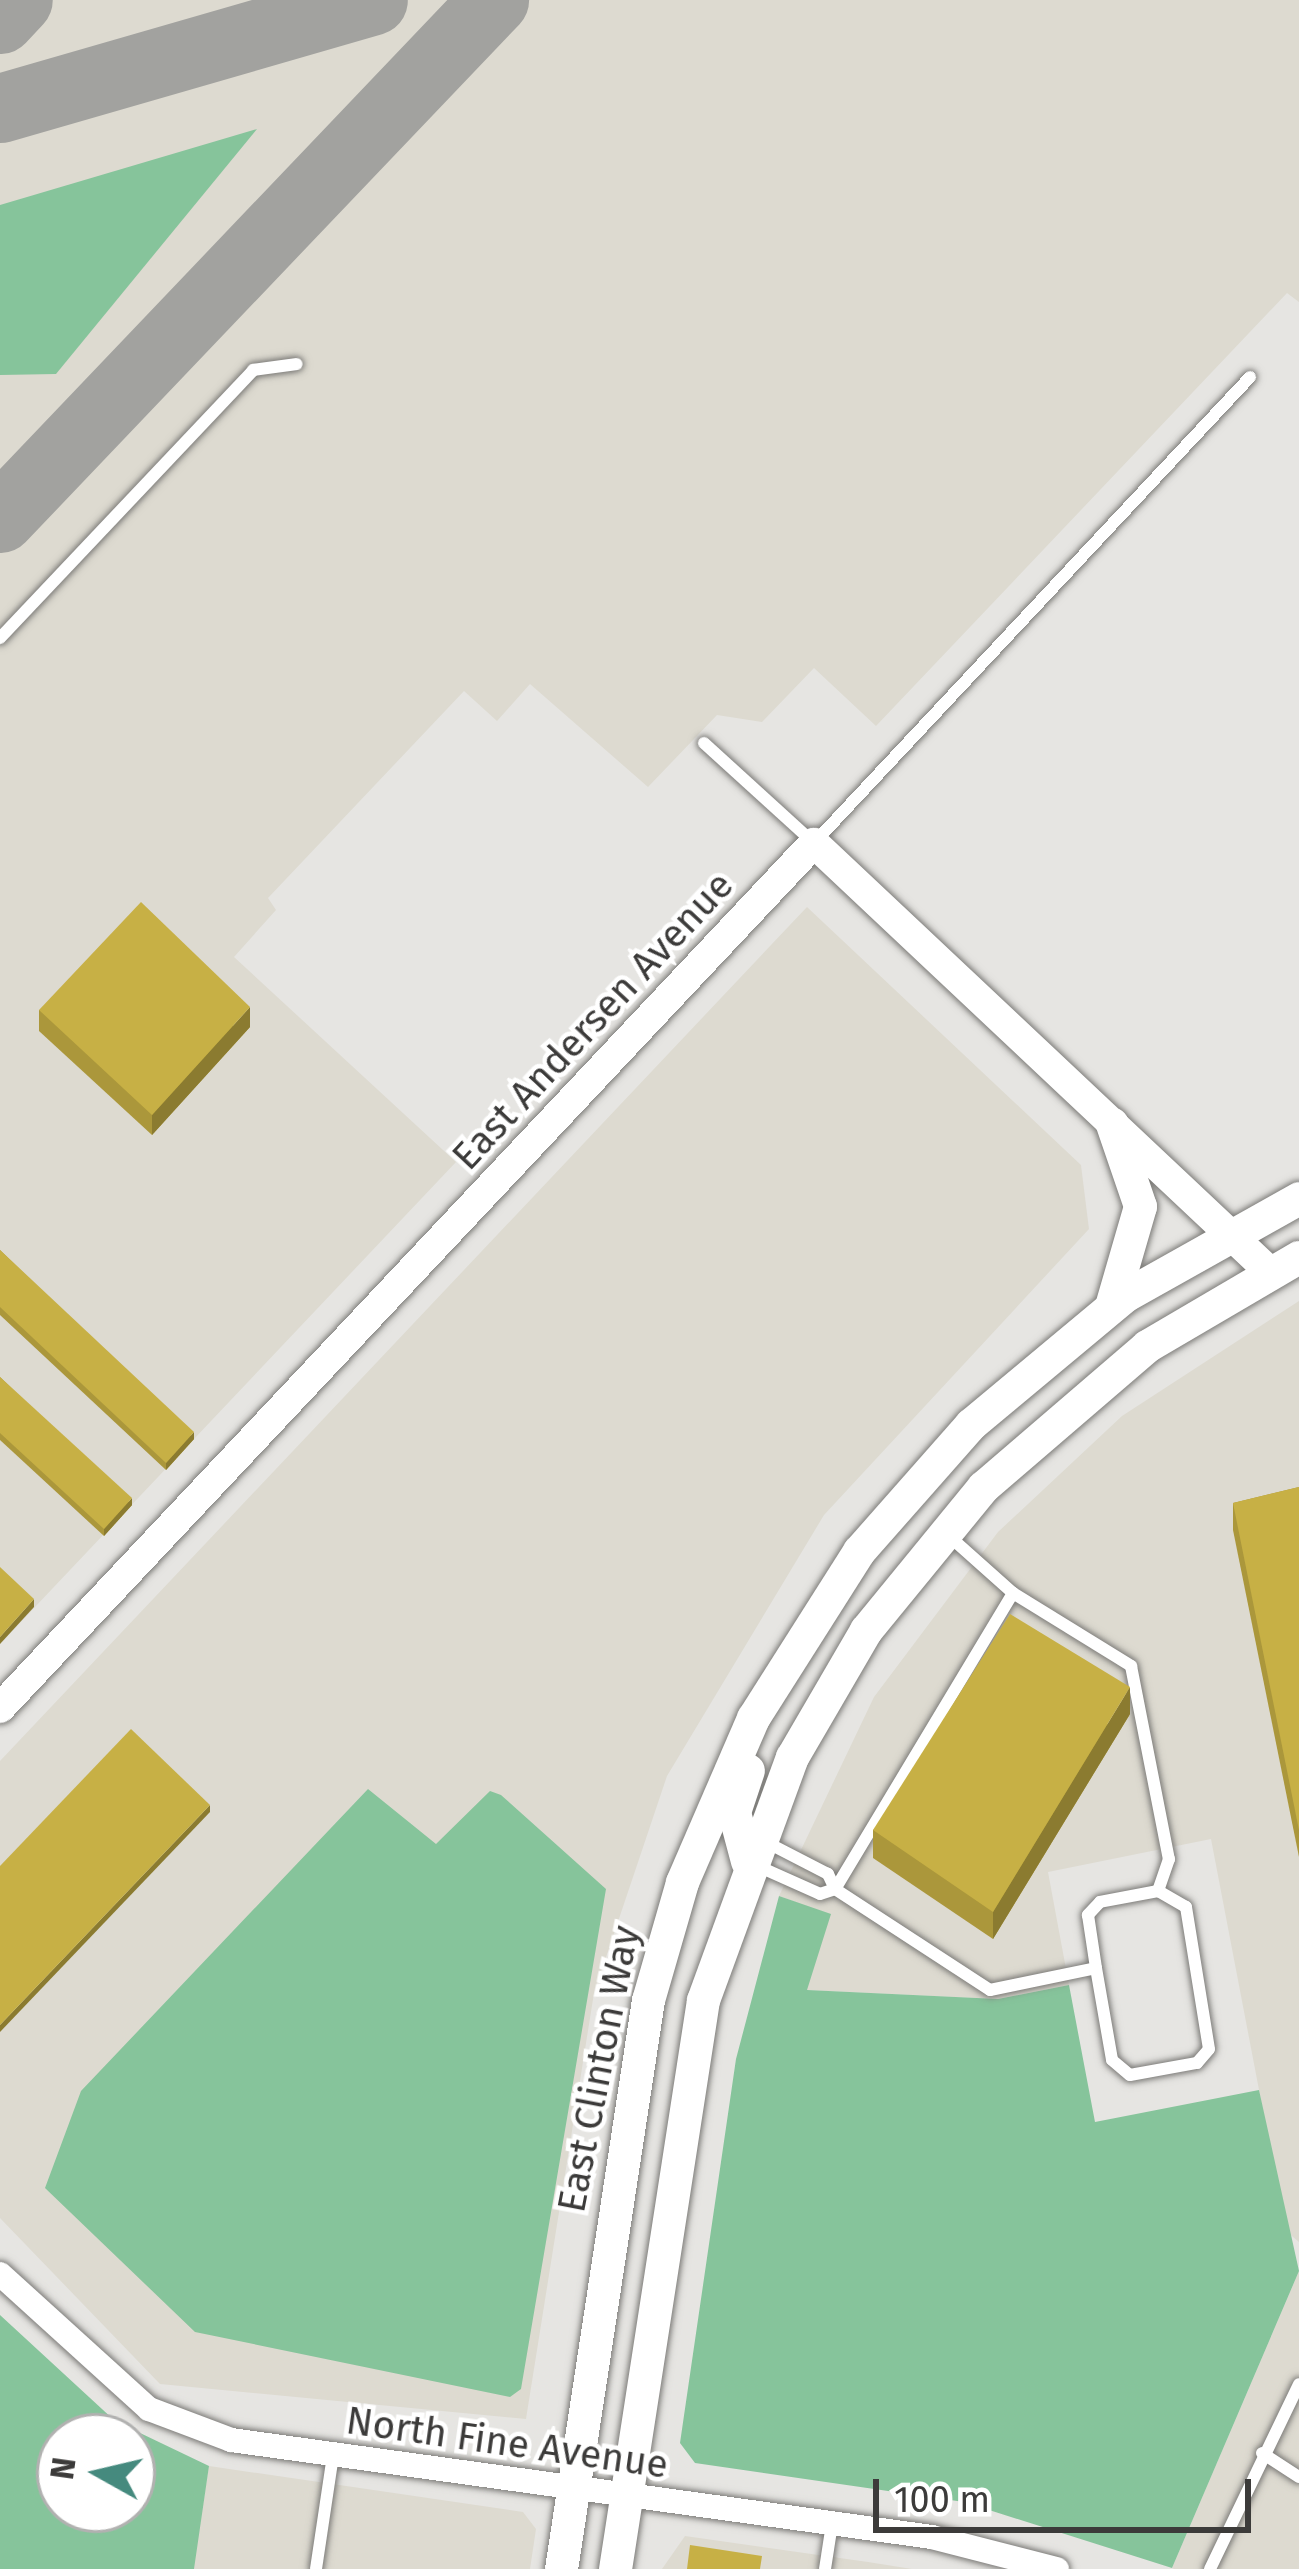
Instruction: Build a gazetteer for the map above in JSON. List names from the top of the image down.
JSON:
{
  "streets": {
    "main road": ["East Clinton Way"],
    "street": ["East Andersen Avenue", "North Fine Avenue"]
  },
  "crossings": [
    ["East Clinton Way", "North Fine Avenue"]
  ],
  "scale_bar": "100 m",
  "north": "left"
}
